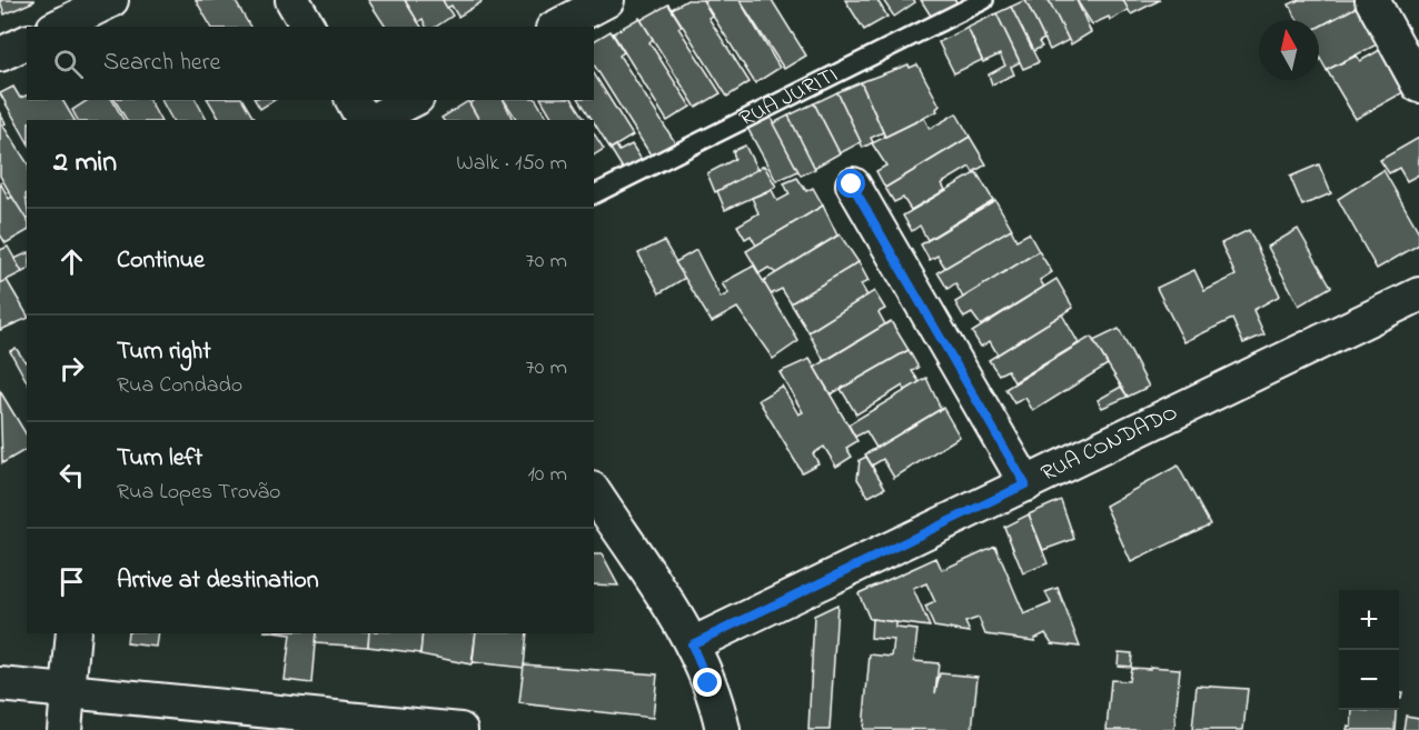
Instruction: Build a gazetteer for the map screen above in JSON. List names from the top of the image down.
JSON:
{
  "streets": {
    "street": ["RUA CONDADO"],
    "lane": ["RUA JURITI"]
  },
  "north": "top",
  "page": {
    "search": "Search here",
    "heading": ["2 min", "Walk · 150 m"],
    "list": [
      ["Continue", "70 m"],
      ["Turn right", "Rua Condado", "70 m"],
      ["Turn left", "Rua Lopes Trovão", "10 m"],
      "Arrive at destination"
    ],
    "map_buttons": ["+", "−"]
  }
}
